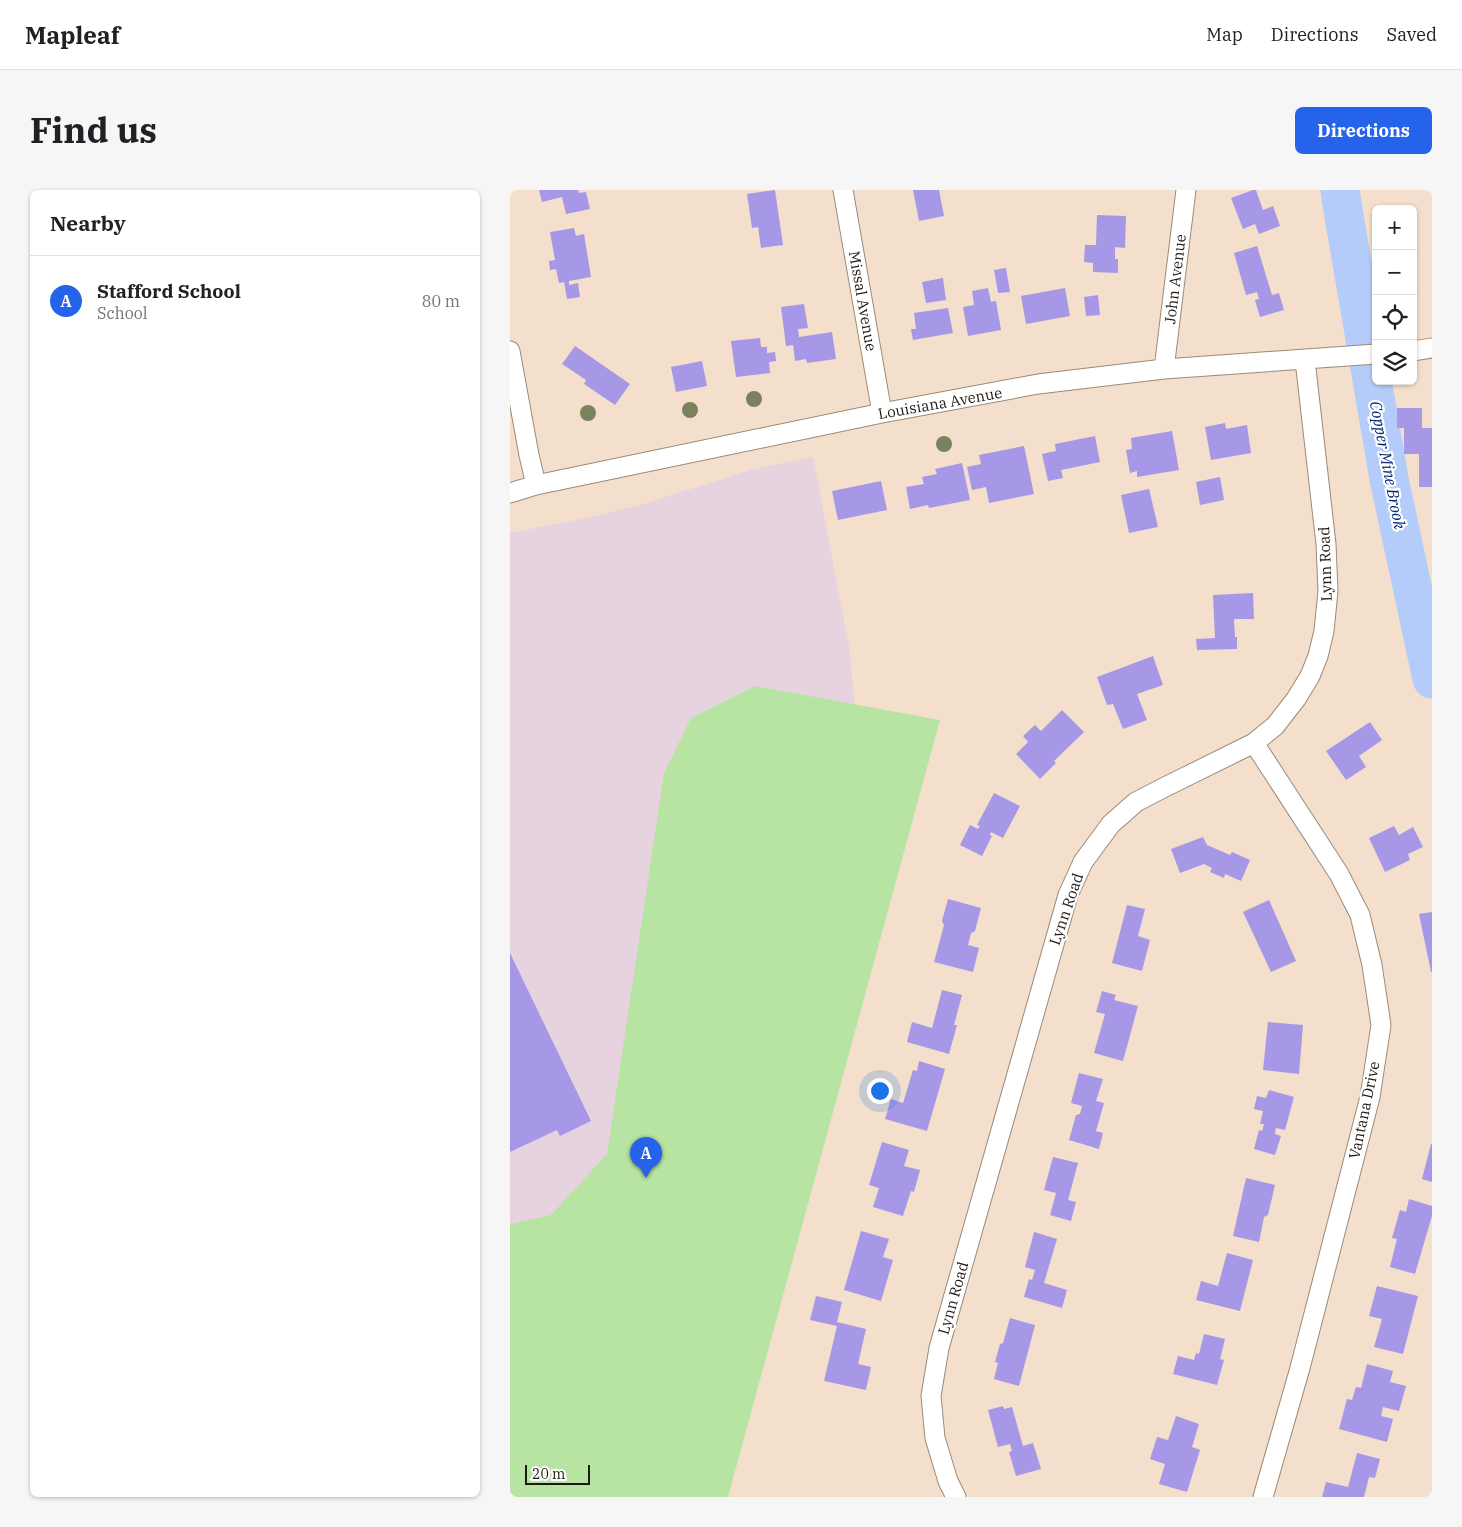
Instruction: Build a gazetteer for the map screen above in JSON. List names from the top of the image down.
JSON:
{
  "streets": {
    "street": [
      "John Avenue",
      "Missal Avenue",
      "Louisiana Avenue",
      "Lynn Road",
      "Vantana Drive"
    ]
  },
  "crossings": [
    ["John Avenue", "Louisiana Avenue"],
    ["Missal Avenue", "Louisiana Avenue"],
    ["Louisiana Avenue", "Lynn Road"],
    ["Lynn Road", "Vantana Drive"]
  ],
  "water": ["Copper Mine Brook"],
  "scale_bar": "20 m",
  "page": {
    "header": "Mapleaf",
    "nav": ["Map", "Directions", "Saved"],
    "title": "Find us",
    "buttons": "Directions",
    "heading": "Nearby",
    "map_buttons": ["+", "−"],
    "list": [
      {
        "mark": "A",
        "name": "Stafford School",
        "note": "School",
        "value": "80 m"
      }
    ],
    "pins": "A",
    "scale": "20 m"
  }
}
